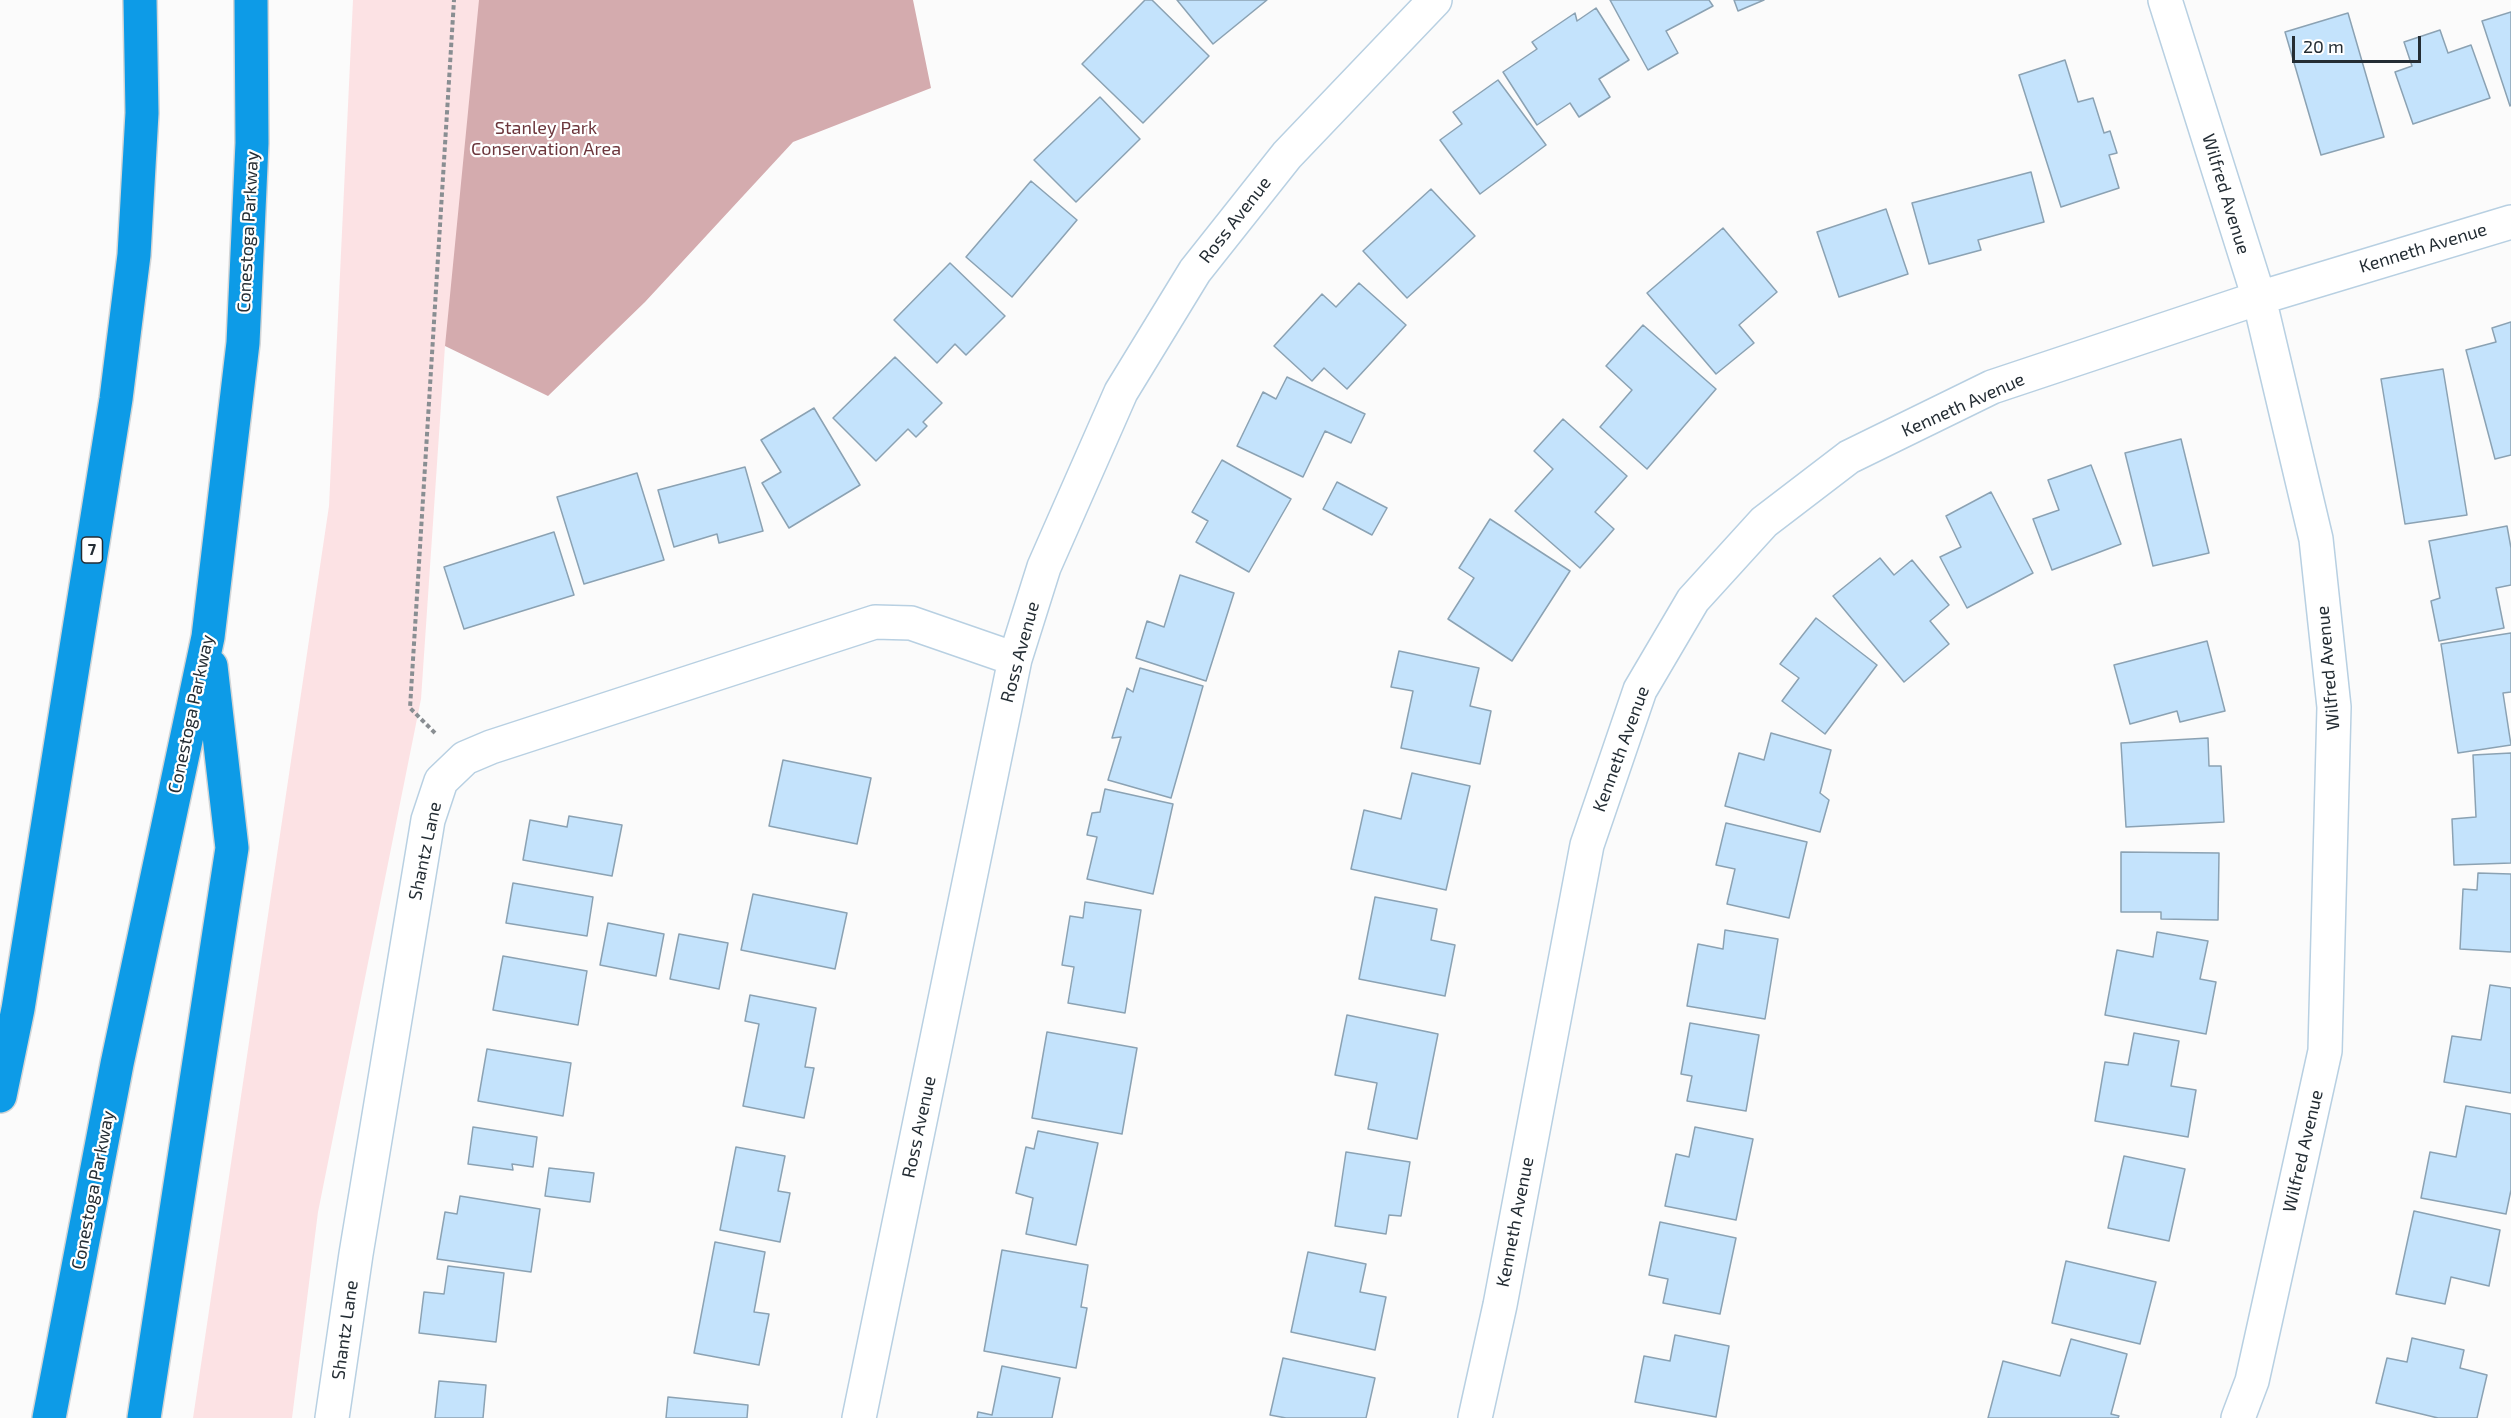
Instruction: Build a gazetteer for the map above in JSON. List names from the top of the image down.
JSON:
{
  "streets": {
    "highway": ["Conestoga Parkway", "7"],
    "street": [
      "Wilfred Avenue",
      "Ross Avenue",
      "Kenneth Avenue",
      "Shantz Lane"
    ]
  },
  "crossings": [
    ["Wilfred Avenue", "Kenneth Avenue"],
    ["Ross Avenue", "Shantz Lane"]
  ],
  "parks": ["Stanley Park Conservation Area"],
  "scale_bar": "20 m"
}
